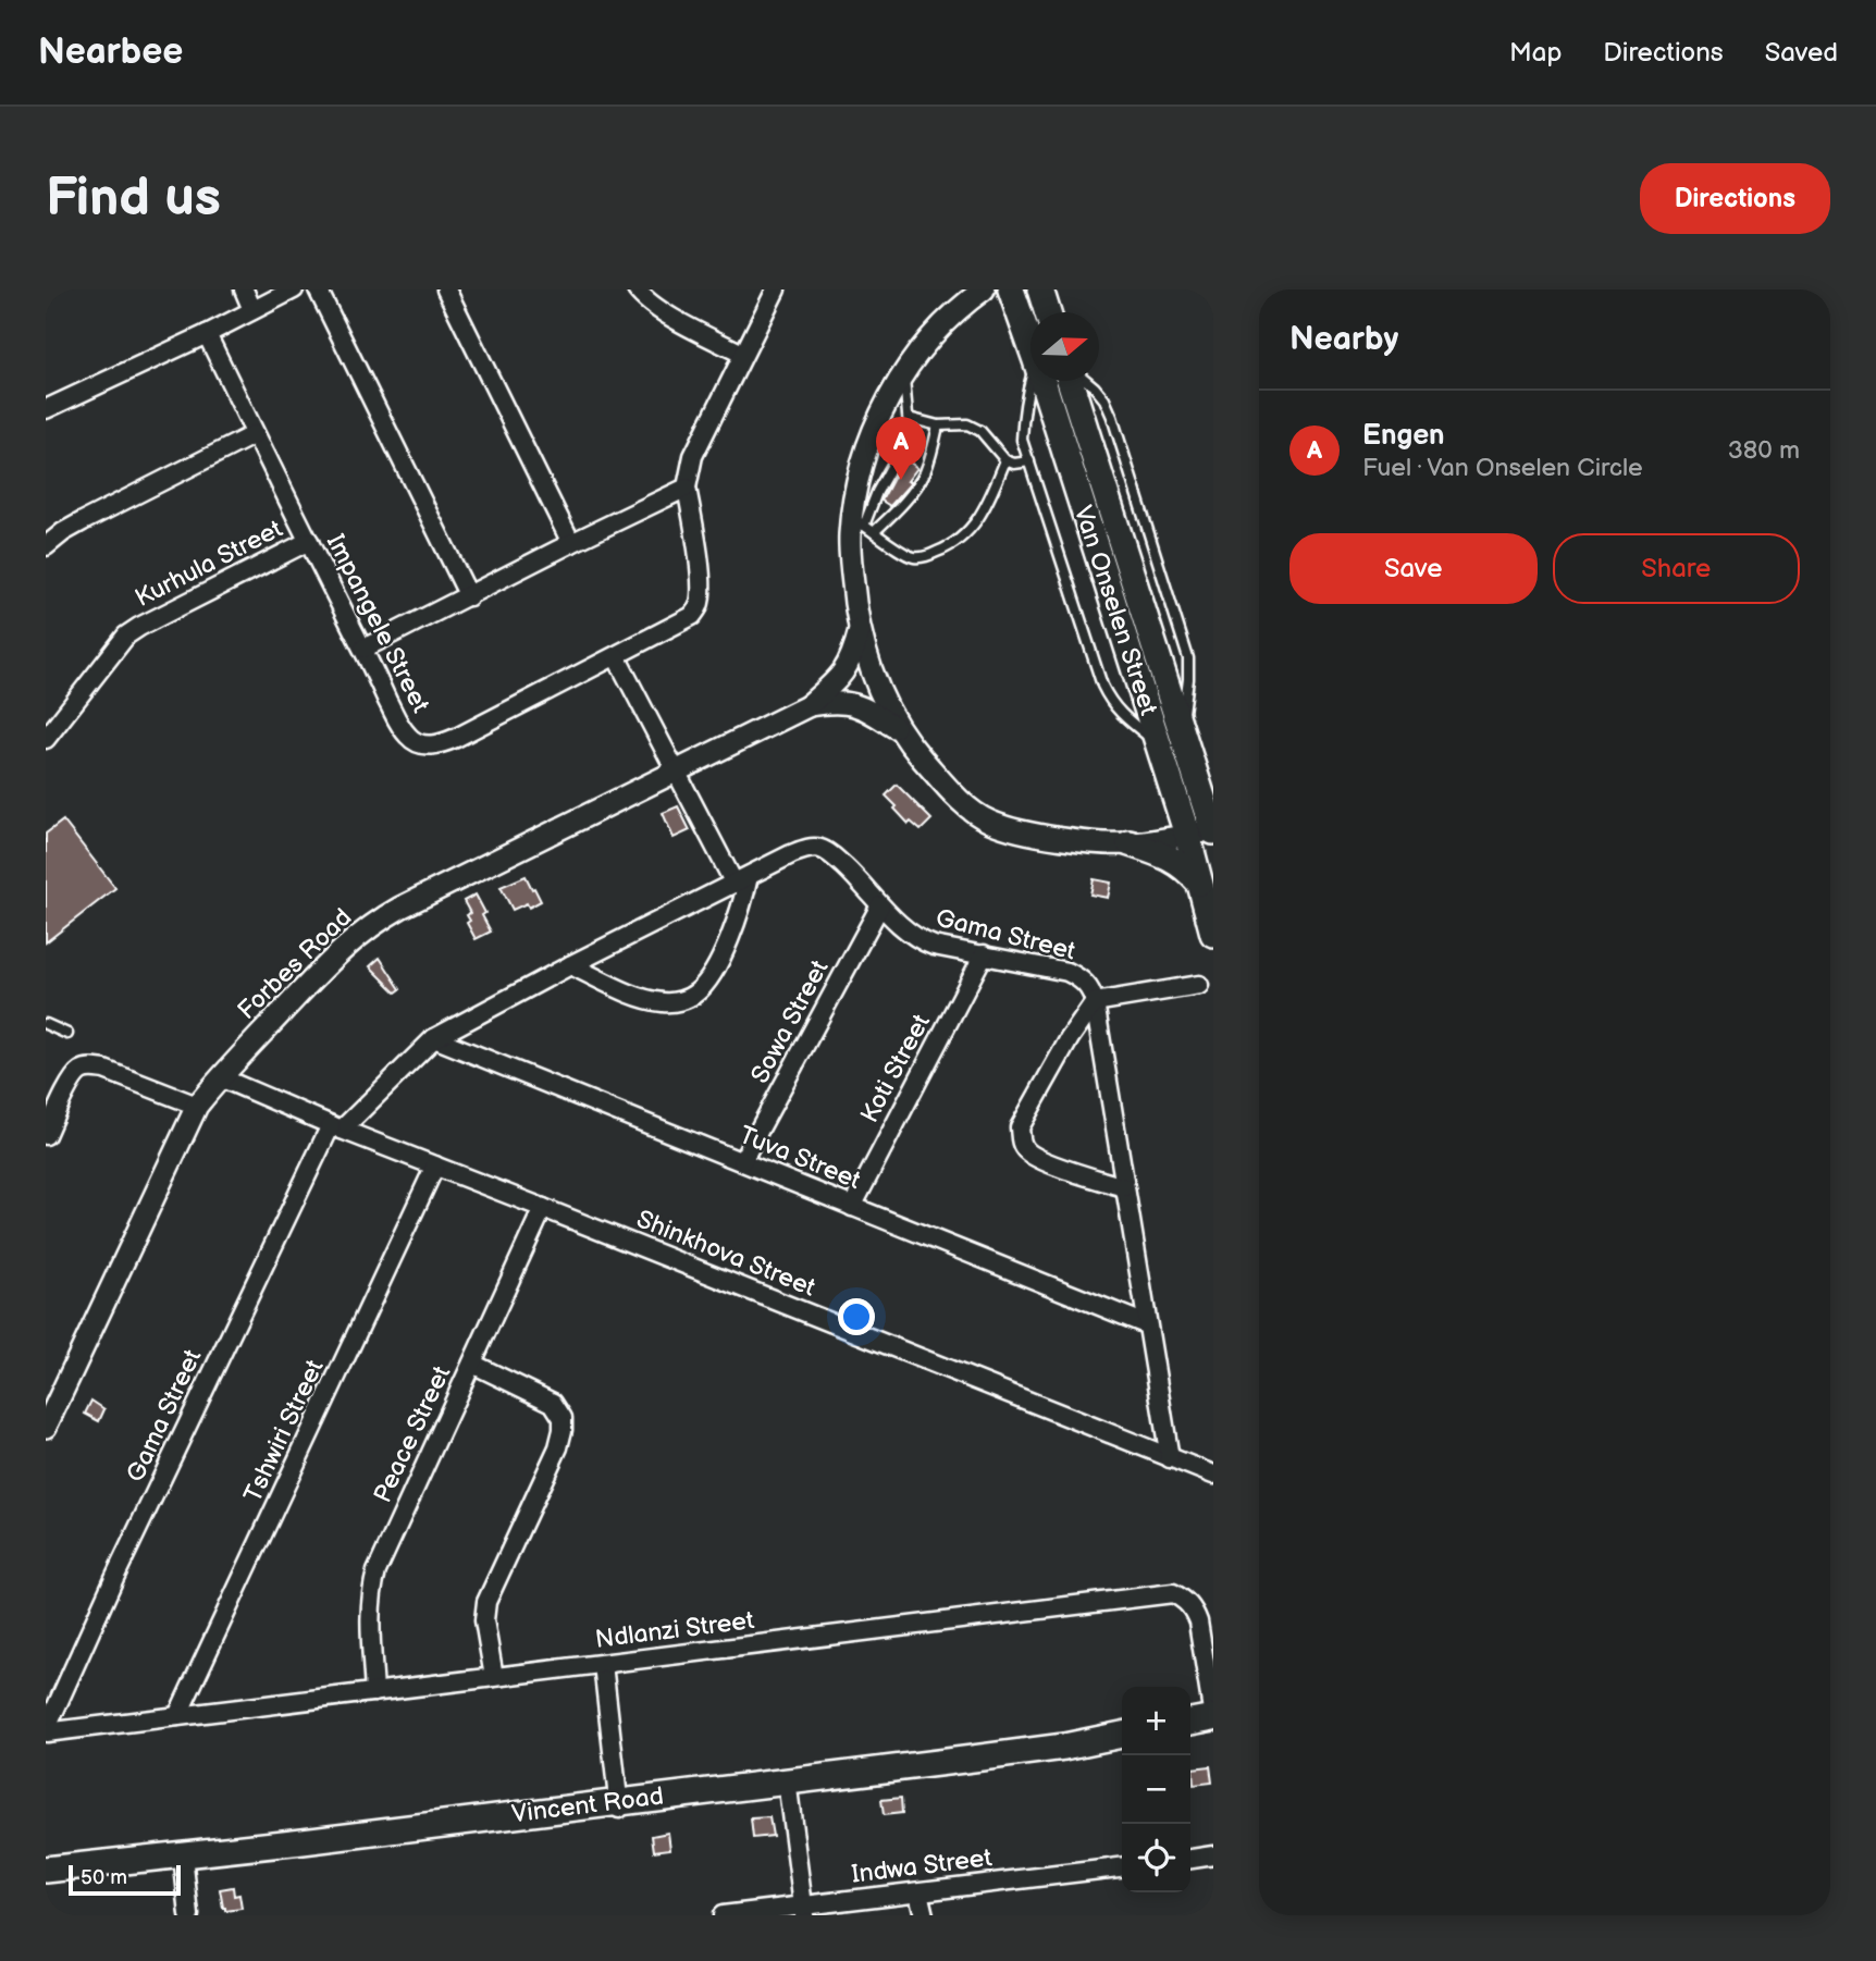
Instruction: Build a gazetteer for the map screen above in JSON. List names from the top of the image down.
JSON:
{
  "streets": {
    "main road": ["Van Onselen Street", "Vincent Road"],
    "street": [
      "Kurhula Street",
      "Impangele Street",
      "Gama Street",
      "Forbes Road",
      "Sowa Street",
      "Koti Street",
      "Tuva Street",
      "Shinkhova Street",
      "Tshwiri Street",
      "Peace Street",
      "Ndlanzi Street",
      "Indwa Street"
    ]
  },
  "crossings": [
    ["Kurhula Street", "Impangele Street"],
    ["Gama Street", "Sowa Street"],
    ["Gama Street", "Koti Street"],
    ["Gama Street", "Tuva Street"],
    ["Gama Street", "Shinkhova Street"],
    ["Gama Street", "Ndlanzi Street"],
    ["Forbes Road", "Shinkhova Street"],
    ["Sowa Street", "Tuva Street"],
    ["Koti Street", "Tuva Street"],
    ["Shinkhova Street", "Tshwiri Street"],
    ["Shinkhova Street", "Peace Street"],
    ["Tshwiri Street", "Ndlanzi Street"],
    ["Peace Street", "Ndlanzi Street"]
  ],
  "scale_bar": "50 m",
  "north": "right",
  "page": {
    "header": "Nearbee",
    "nav": ["Map", "Directions", "Saved"],
    "buttons": [
      "Directions",
      ["Save", "Share"]
    ],
    "title": "Find us",
    "heading": "Nearby",
    "list": [
      {
        "mark": "A",
        "name": "Engen",
        "note": "Fuel · Van Onselen Circle",
        "value": "380 m"
      }
    ],
    "pins": "A",
    "map_buttons": ["+", "−"],
    "scale": "50 m"
  }
}
